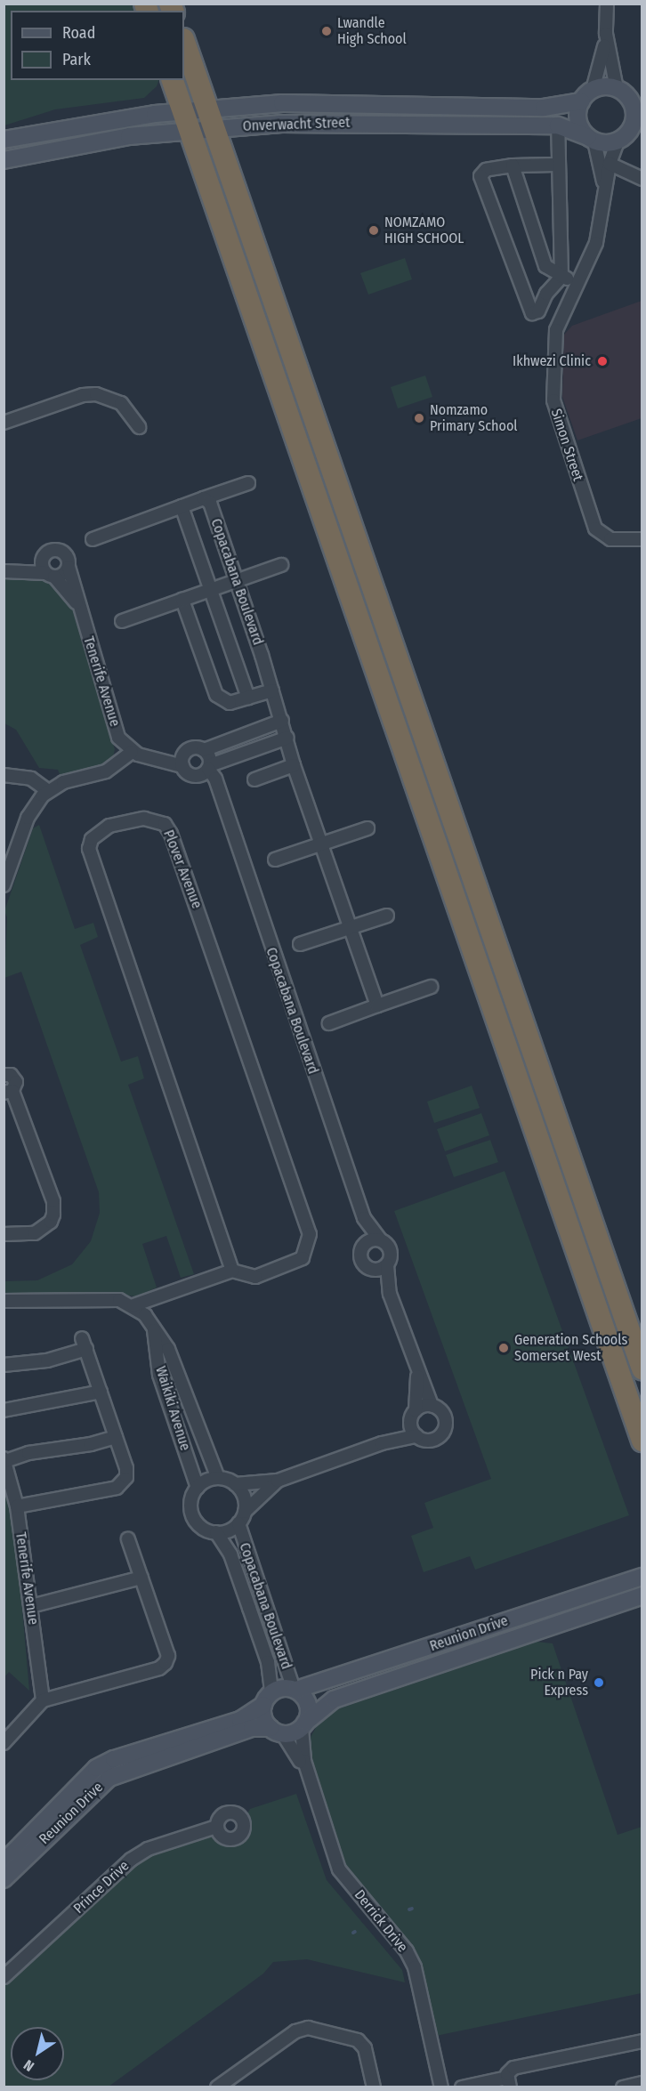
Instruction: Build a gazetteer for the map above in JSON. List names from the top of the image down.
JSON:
{
  "streets": {
    "street": [
      "Onverwacht Street",
      "Simon Street",
      "Copacabana Boulevard",
      "Tenerife Avenue",
      "Plover Avenue",
      "Waikiki Avenue",
      "Reunion Drive",
      "Prince Drive",
      "Derrick Drive"
    ]
  },
  "crossings": [
    ["Onverwacht Street", "Simon Street"],
    ["Copacabana Boulevard", "Waikiki Avenue"],
    ["Copacabana Boulevard", "Reunion Drive"],
    ["Copacabana Boulevard", "Derrick Drive"],
    ["Reunion Drive", "Derrick Drive"]
  ],
  "places": [
    "Lwandle High School",
    "NOMZAMO HIGH SCHOOL",
    "Ikhwezi Clinic",
    "Nomzamo Primary School",
    "Generation Schools Somerset West",
    "Pick n Pay Express"
  ],
  "legend": ["Road", "Park"],
  "north": "bottom left"
}
